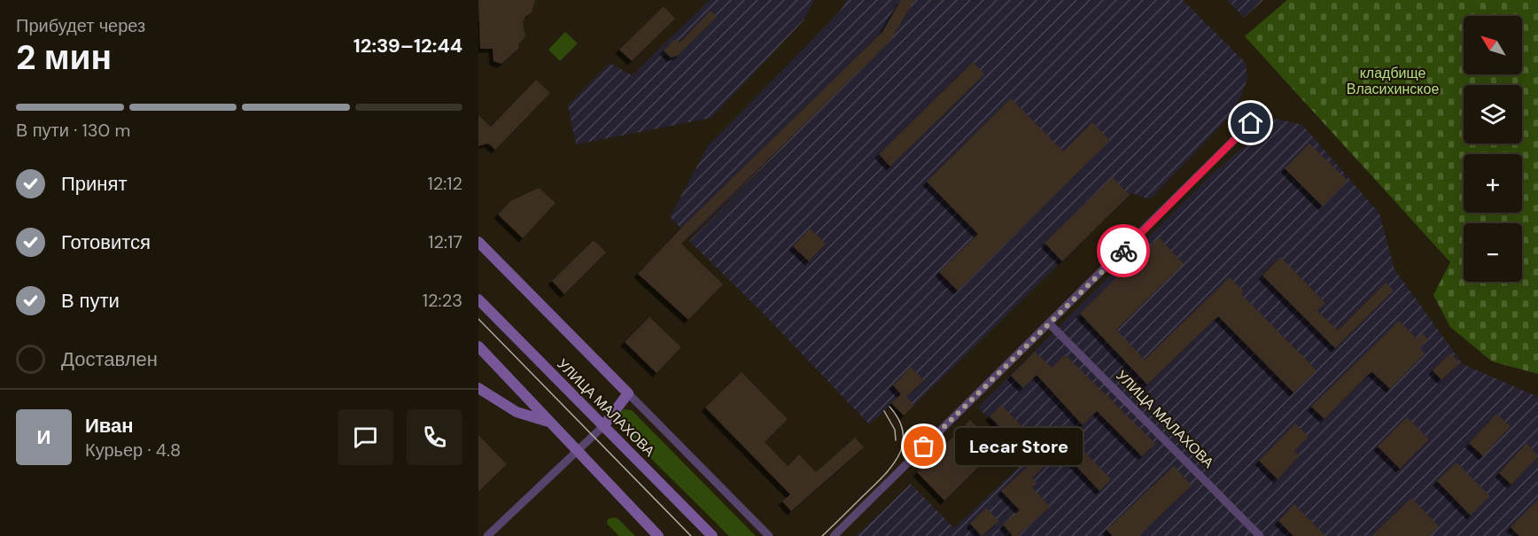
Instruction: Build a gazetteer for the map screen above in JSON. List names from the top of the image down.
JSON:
{
  "streets": {
    "main road": ["УЛИЦА МАЛАХОВА"]
  },
  "parks": ["кладбище Власихинское"],
  "places": ["Lecar Store"],
  "north": "top left",
  "page": {
    "heading": ["2 мин", "Прибудет через", "12:39–12:44"],
    "panel": ["Иван", "Курьер · 4.8"],
    "map_buttons": ["+", "−"],
    "bar": "В пути · 130 m",
    "list": [
      ["Принят", "12:12"],
      ["Готовится", "12:17"],
      ["В пути", "12:23"],
      "Доставлен"
    ],
    "round": "И",
    "bubble": "Lecar Store"
  }
}
